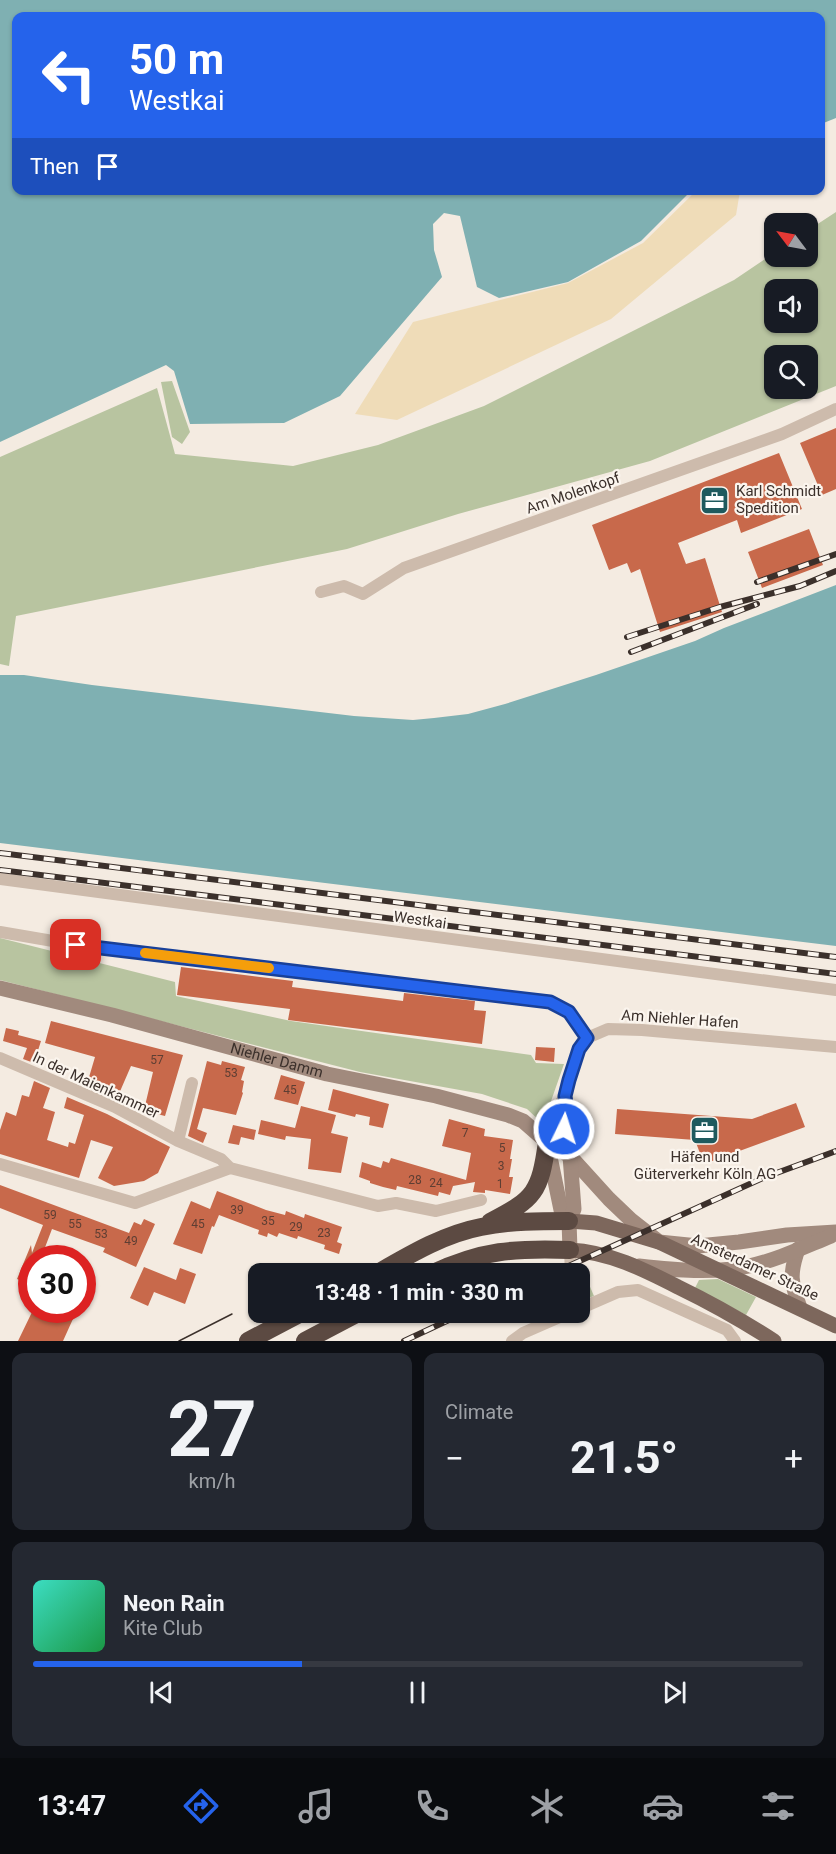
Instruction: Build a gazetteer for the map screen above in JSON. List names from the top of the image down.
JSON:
{
  "streets": {
    "main road": ["Amsterdamer Straße"],
    "street": [
      "Am Molenkopf",
      "Westkai",
      "Am Niehler Hafen",
      "Niehler Damm",
      "In der Maienkammer"
    ]
  },
  "crossings": [
    ["Niehler Damm", "Amsterdamer Straße"]
  ],
  "places": {
    "office": ["Karl Schmidt Spedition", "Häfen und Güterverkehr Köln AG"]
  },
  "house_numbers": [
    "57",
    "53",
    "45",
    "7",
    "5",
    "3",
    "28",
    "24",
    "1",
    "39",
    "59",
    "35",
    "55",
    "45",
    "29",
    "23",
    "53",
    "49"
  ],
  "north": "top left",
  "page": {
    "turn": ["50 m", "Westkai"],
    "then": "Then",
    "limit": "30",
    "trip": "13:48 · 1 min · 330 m",
    "tile": [
      ["27", "km/h"],
      "Climate"
    ],
    "heat": ["−", "21.5°", "+"],
    "song": ["Neon Rain", "Kite Club"],
    "tabs": "13:47"
  }
}
